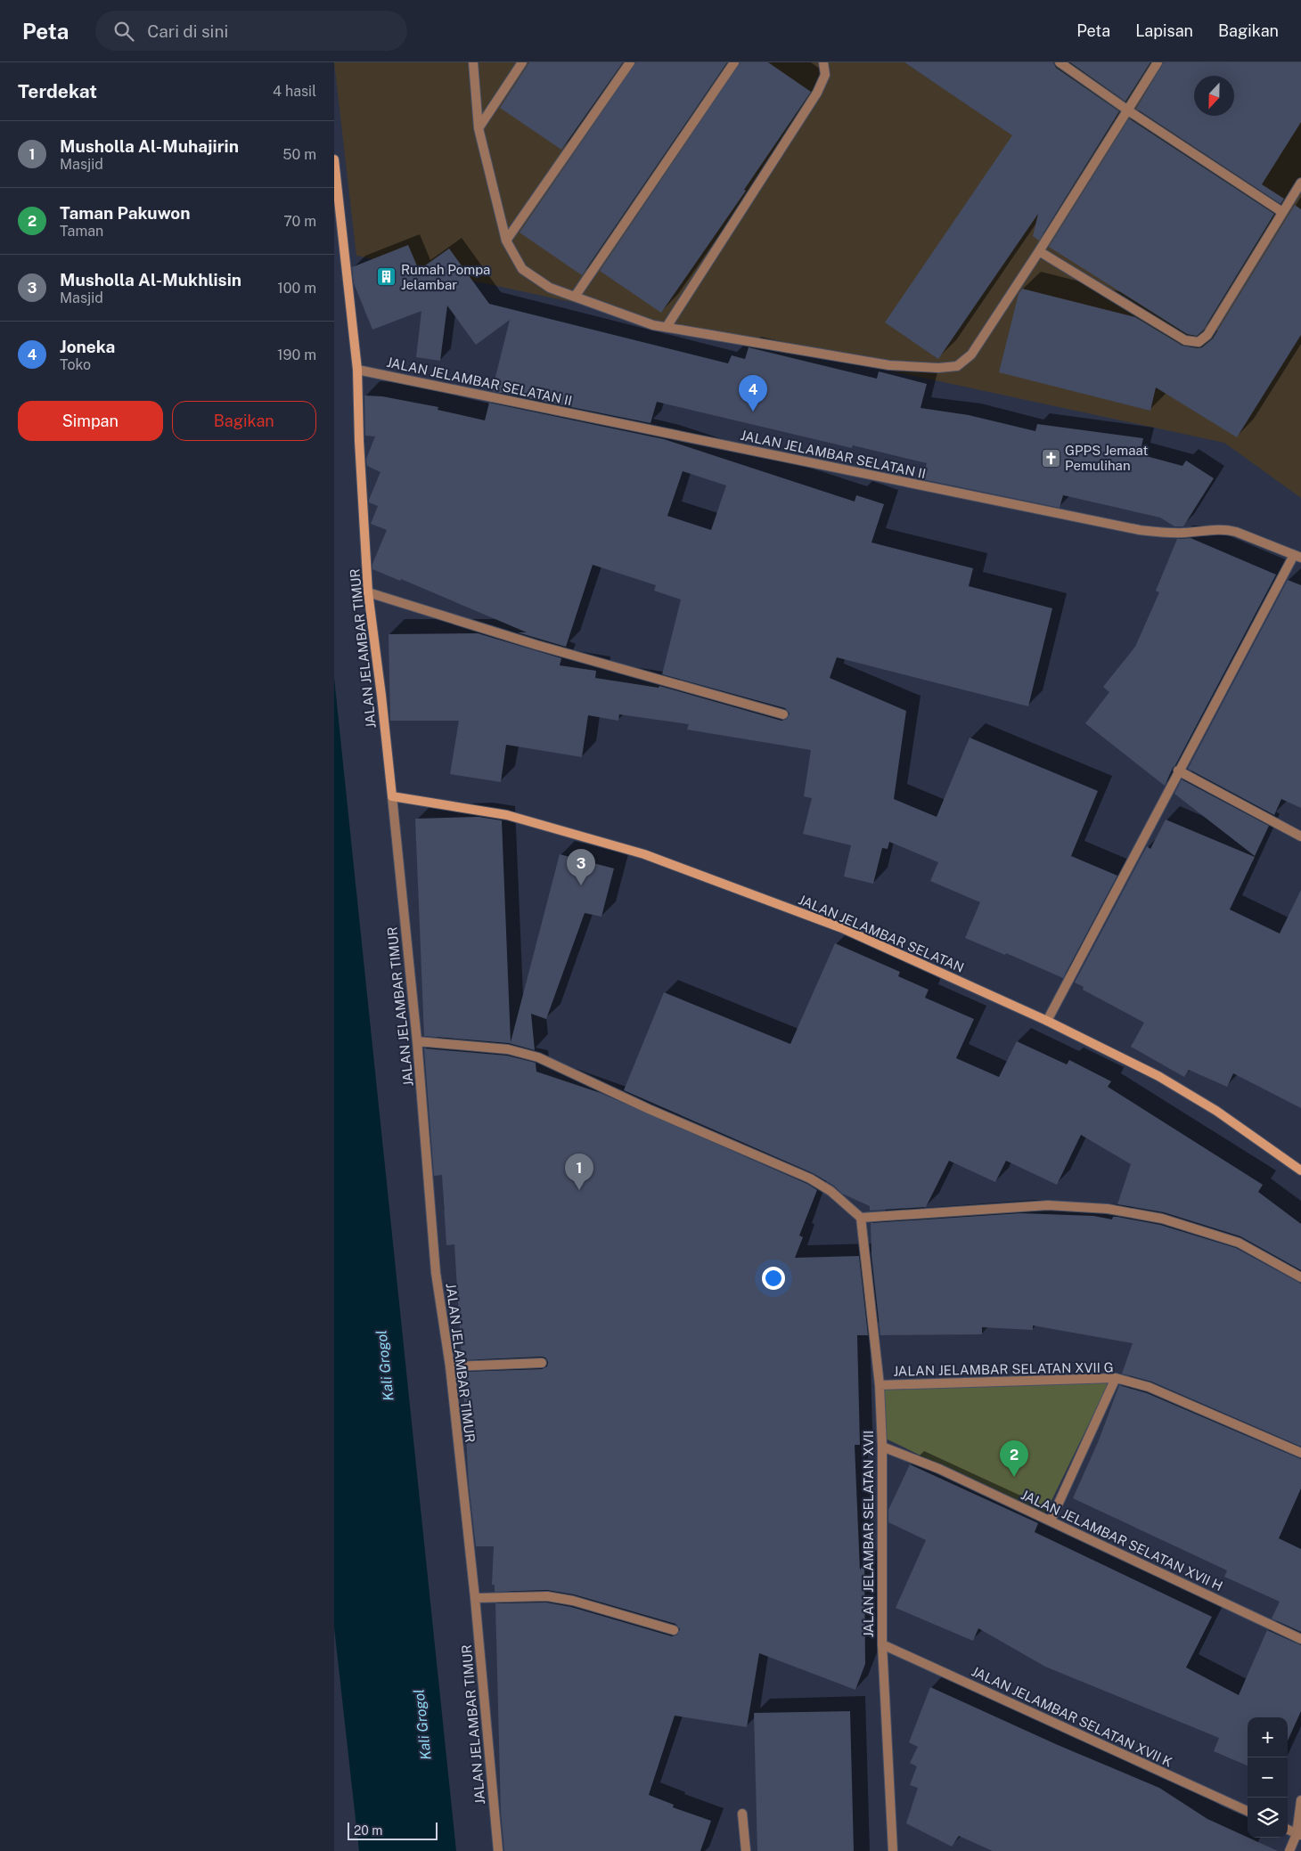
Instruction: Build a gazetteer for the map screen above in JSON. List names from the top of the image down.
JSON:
{
  "streets": {
    "street": [
      "JALAN JELAMBAR SELATAN II",
      "JALAN JELAMBAR TIMUR",
      "JALAN JELAMBAR SELATAN",
      "JALAN JELAMBAR SELATAN XVII G",
      "JALAN JELAMBAR SELATAN XVII",
      "JALAN JELAMBAR SELATAN XVII H",
      "JALAN JELAMBAR SELATAN XVII K"
    ]
  },
  "crossings": [
    ["JALAN JELAMBAR SELATAN II", "JALAN JELAMBAR TIMUR"],
    ["JALAN JELAMBAR TIMUR", "JALAN JELAMBAR SELATAN"],
    ["JALAN JELAMBAR SELATAN XVII G", "JALAN JELAMBAR SELATAN XVII"],
    ["JALAN JELAMBAR SELATAN XVII", "JALAN JELAMBAR SELATAN XVII H"],
    ["JALAN JELAMBAR SELATAN XVII", "JALAN JELAMBAR SELATAN XVII K"]
  ],
  "water": ["Kali Grogol"],
  "places": {
    "building": ["Rumah Pompa Jelambar"],
    "church": ["GPPS Jemaat Pemulihan"]
  },
  "scale_bar": "20 m",
  "north": "bottom",
  "page": {
    "header": "Peta",
    "search": "Cari di sini",
    "nav": ["Peta", "Lapisan", "Bagikan"],
    "heading": ["Terdekat", "4 hasil"],
    "list": [
      {
        "mark": "1",
        "name": "Musholla Al-Muhajirin",
        "note": "Masjid",
        "value": "50 m"
      },
      {
        "mark": "2",
        "name": "Taman Pakuwon",
        "note": "Taman",
        "value": "70 m"
      },
      {
        "mark": "3",
        "name": "Musholla Al-Mukhlisin",
        "note": "Masjid",
        "value": "100 m"
      },
      {
        "mark": "4",
        "name": "Joneka",
        "note": "Toko",
        "value": "190 m"
      }
    ],
    "pins": [
      "4",
      "3",
      "1",
      "2"
    ],
    "buttons": ["Simpan", "Bagikan"],
    "map_buttons": ["+", "−"],
    "scale": "20 m"
  }
}
